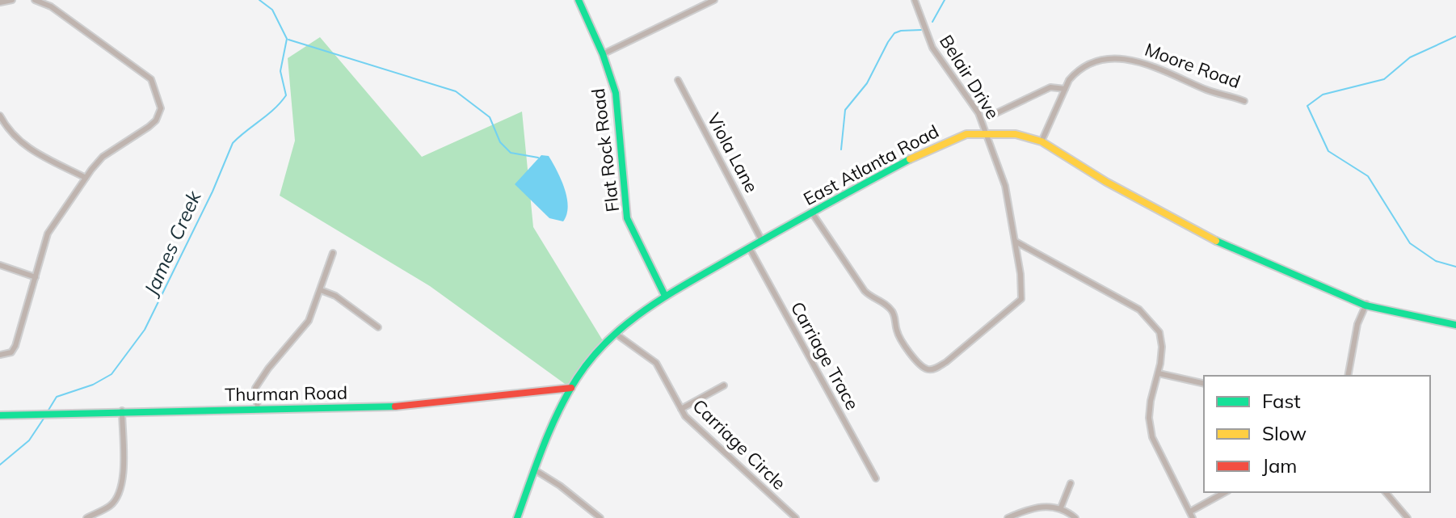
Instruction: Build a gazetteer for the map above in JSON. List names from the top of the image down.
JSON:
{
  "streets": {
    "street": [
      "Moore Road",
      "Belair Drive",
      "Flat Rock Road",
      "Viola Lane",
      "East Atlanta Road",
      "Carriage Trace",
      "Thurman Road",
      "Carriage Circle"
    ]
  },
  "crossings": [
    ["Moore Road", "East Atlanta Road"],
    ["Belair Drive", "East Atlanta Road"],
    ["Flat Rock Road", "East Atlanta Road"],
    ["Viola Lane", "East Atlanta Road"],
    ["East Atlanta Road", "Carriage Trace"],
    ["East Atlanta Road", "Thurman Road"],
    ["East Atlanta Road", "Carriage Circle"]
  ],
  "water": ["James Creek"],
  "legend": ["Fast", "Slow", "Jam"]
}
